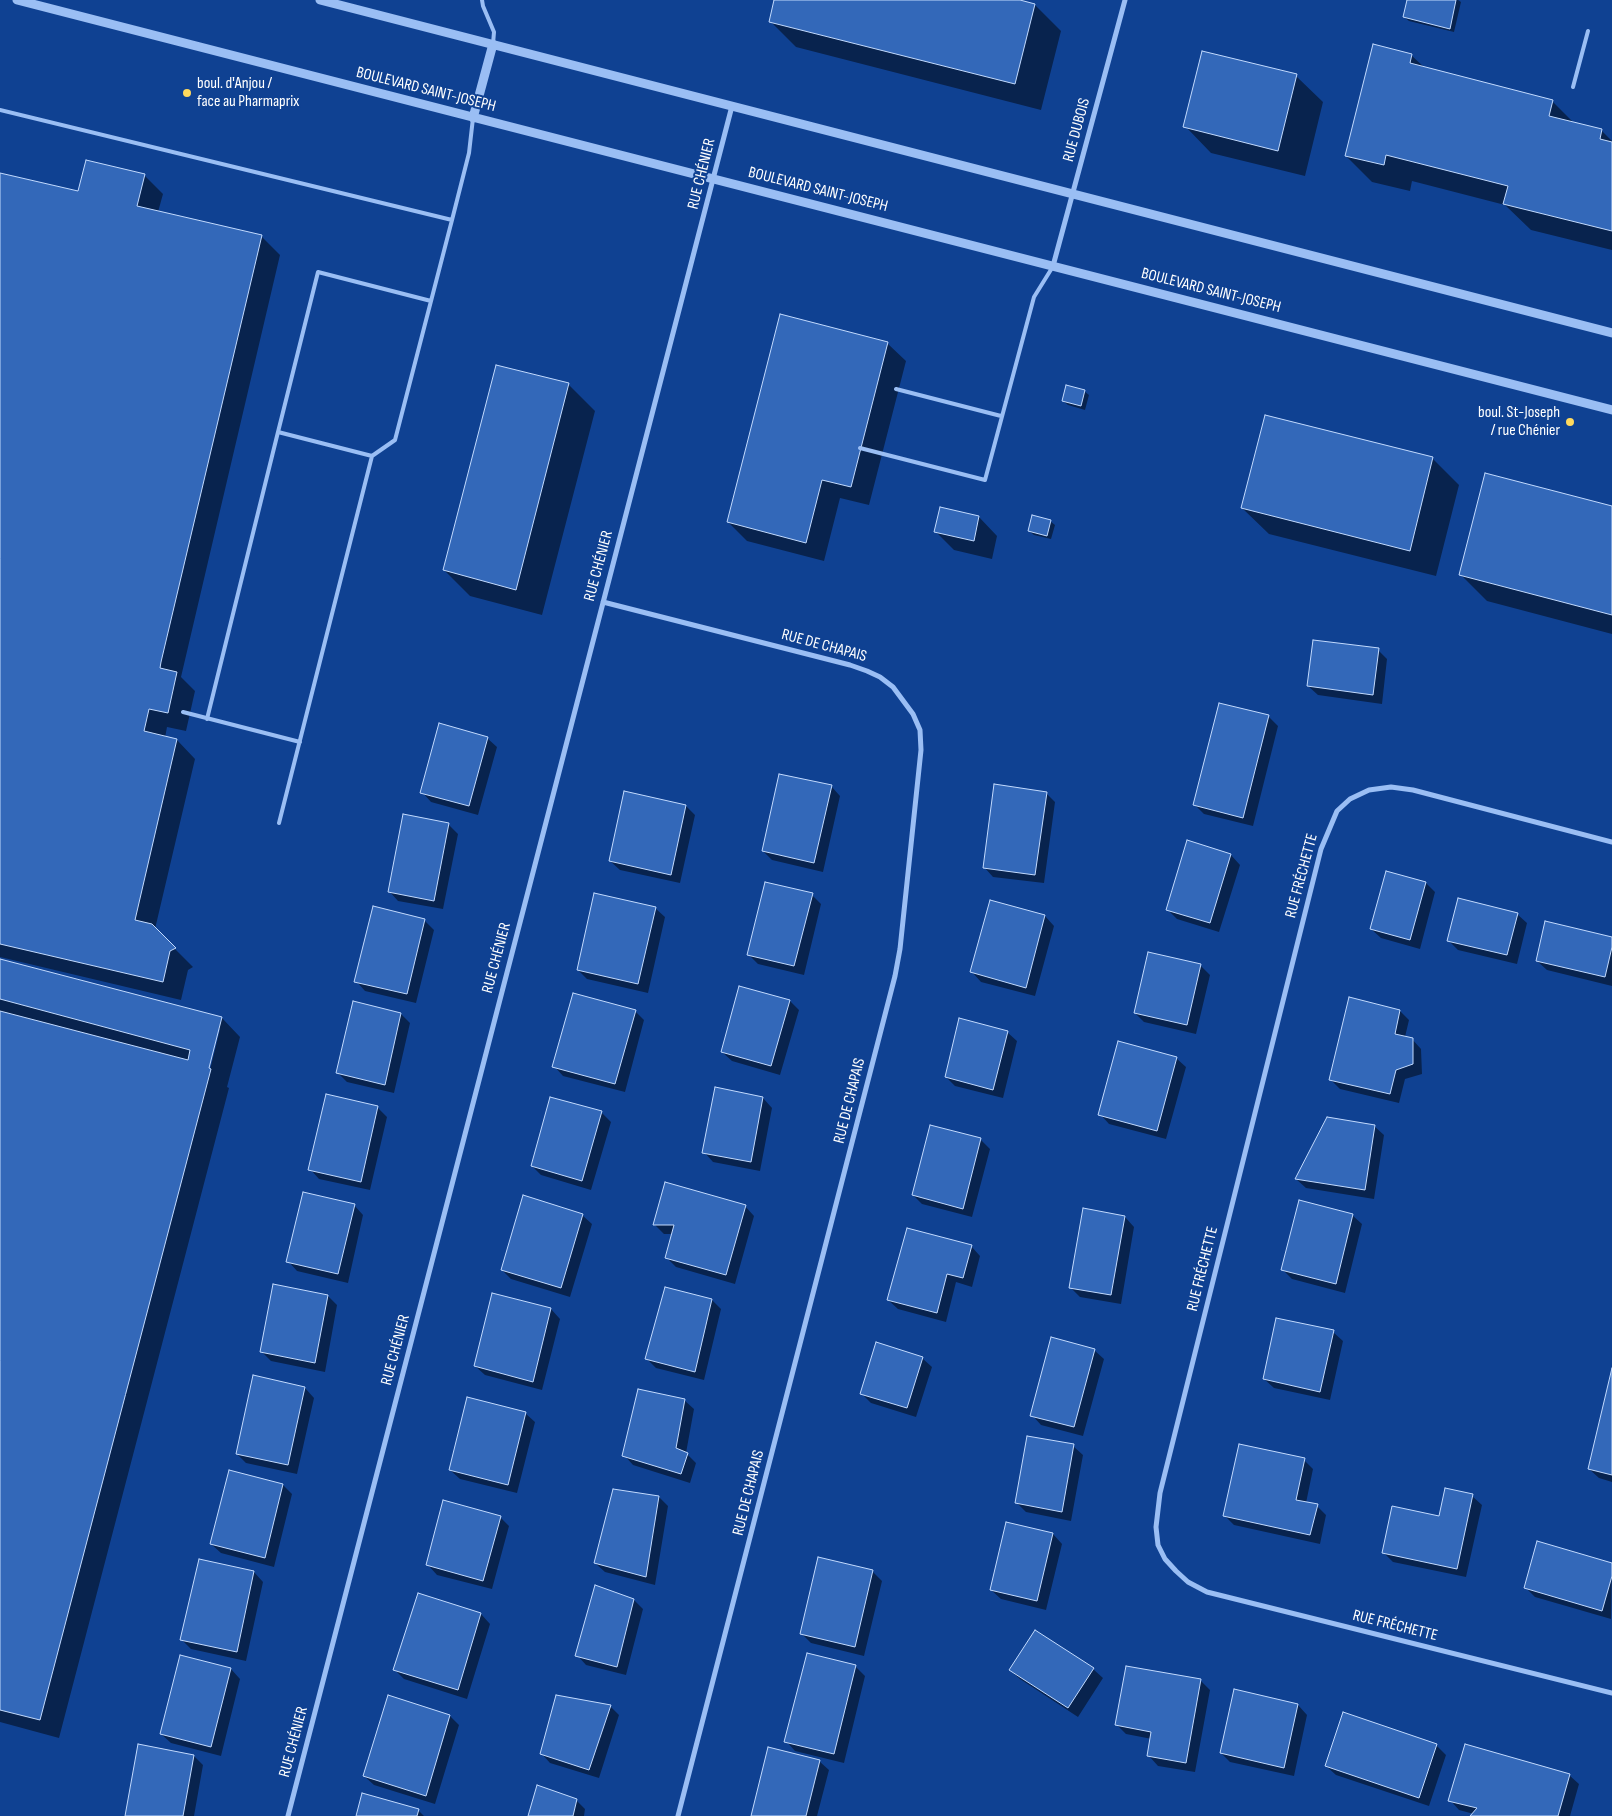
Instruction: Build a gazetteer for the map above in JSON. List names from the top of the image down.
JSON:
{
  "streets": {
    "street": [
      "BOULEVARD SAINT-JOSEPH",
      "RUE DUBOIS",
      "RUE CHÉNIER",
      "RUE DE CHAPAIS",
      "RUE FRÉCHETTE"
    ]
  },
  "crossings": [
    ["BOULEVARD SAINT-JOSEPH", "RUE DUBOIS"],
    ["BOULEVARD SAINT-JOSEPH", "RUE CHÉNIER"],
    ["RUE CHÉNIER", "RUE DE CHAPAIS"]
  ],
  "places": ["boul. d'Anjou / face au Pharmaprix", "boul. St-Joseph / rue Chénier"]
}
